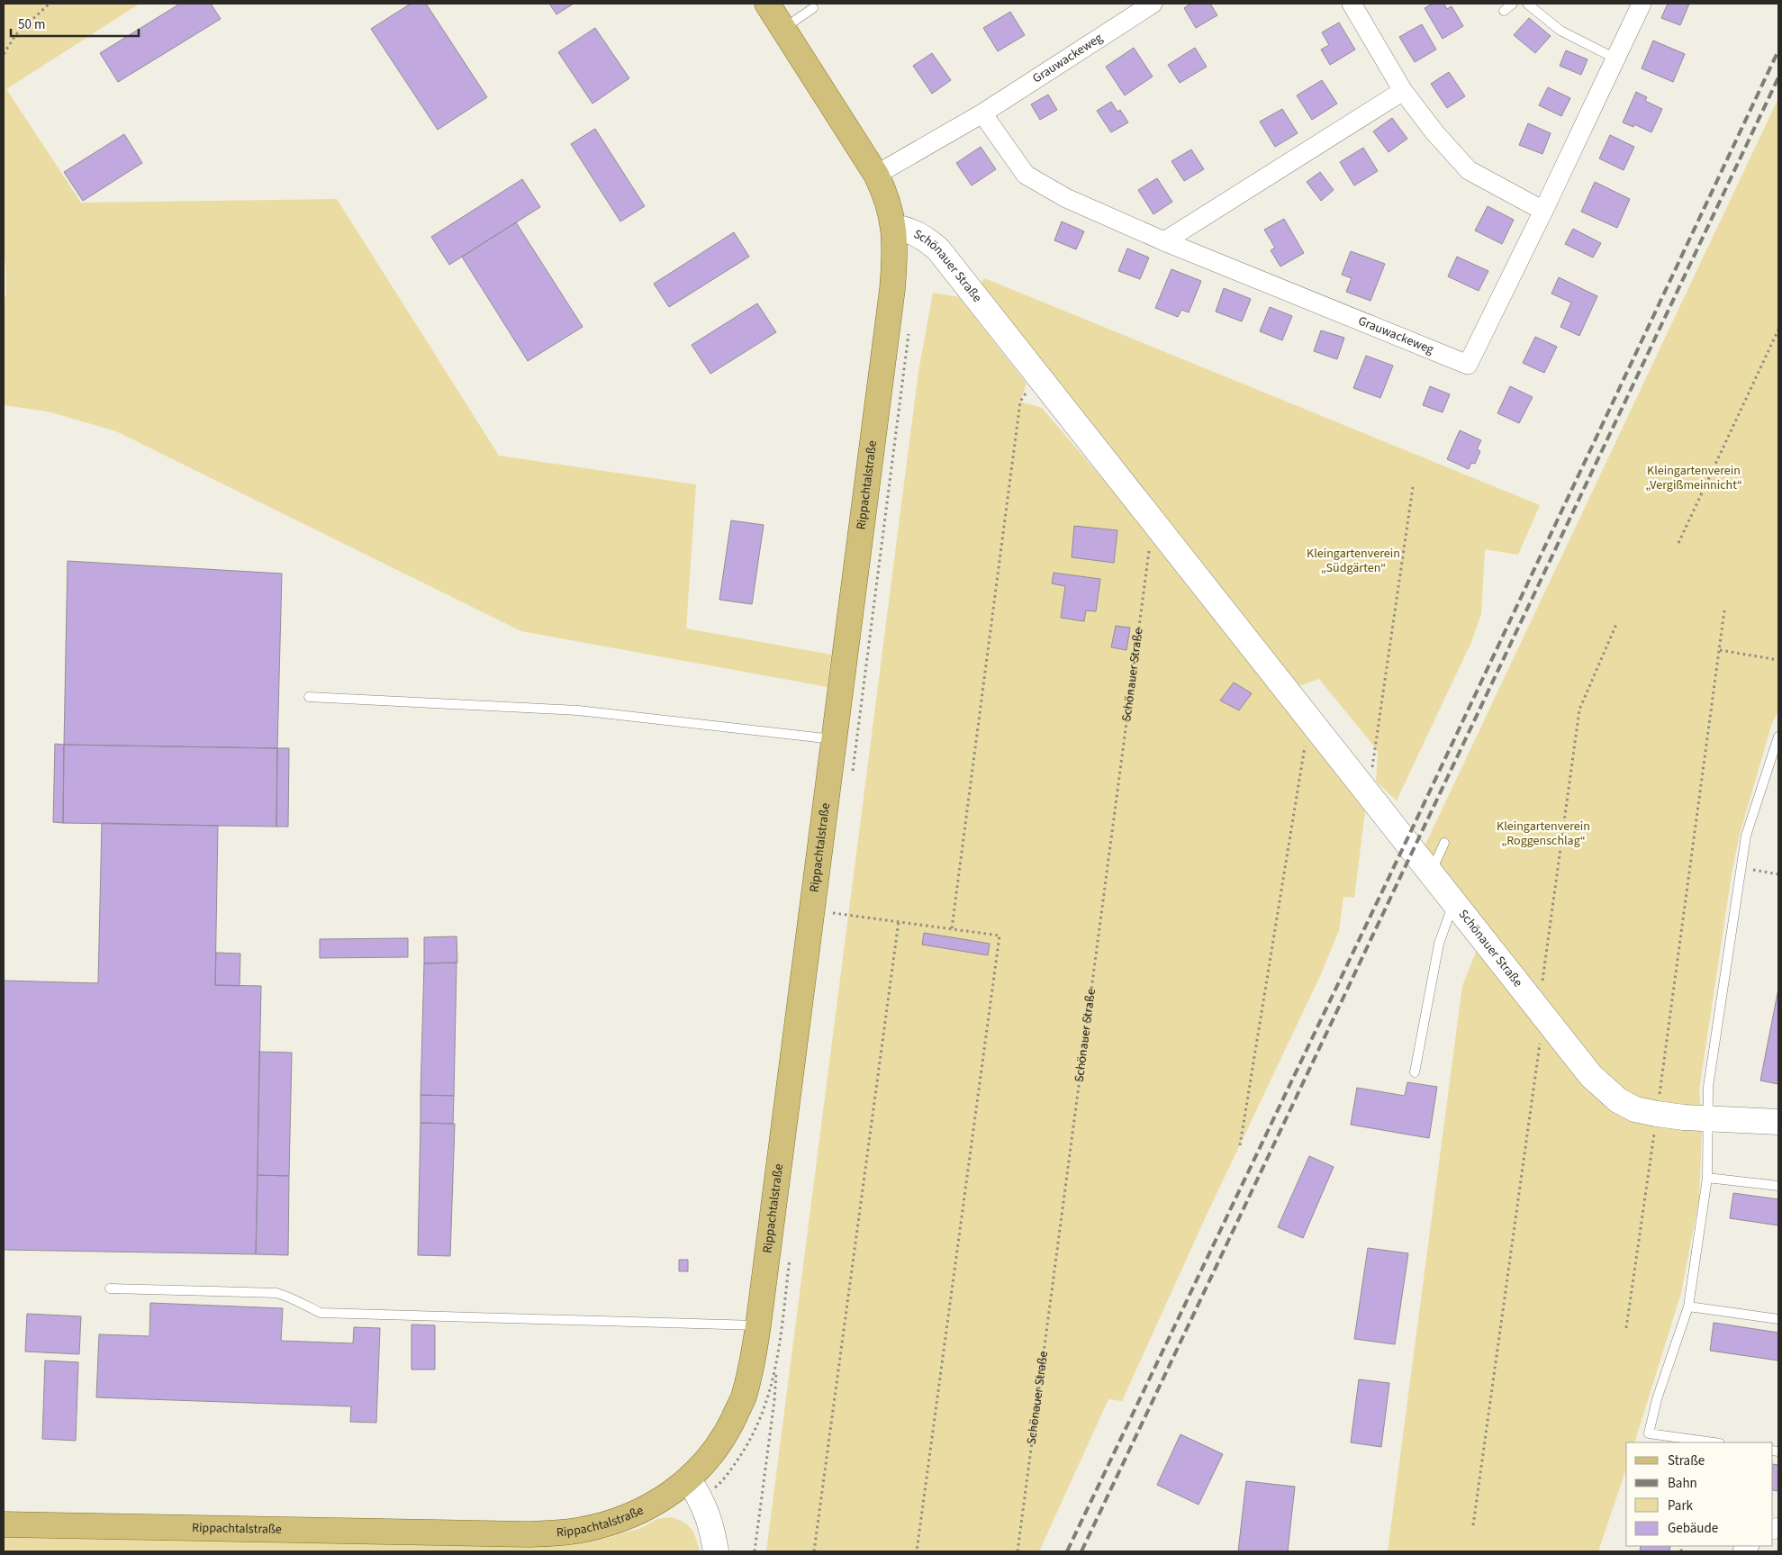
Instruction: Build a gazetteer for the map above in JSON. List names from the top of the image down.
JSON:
{
  "streets": {
    "main road": ["Schönauer Straße", "Rippachtalstraße"],
    "street": ["Grauwackeweg"]
  },
  "crossings": [
    ["Grauwackeweg", "Schönauer Straße"],
    ["Schönauer Straße", "Rippachtalstraße"]
  ],
  "parks": ["Kleingartenverein „Vergißmeinnicht“", "Kleingartenverein „Südgärten“", "Kleingartenverein „Roggenschlag“"],
  "legend": [
    "Straße",
    "Bahn",
    "Park",
    "Gebäude"
  ],
  "scale_bar": "50 m"
}
